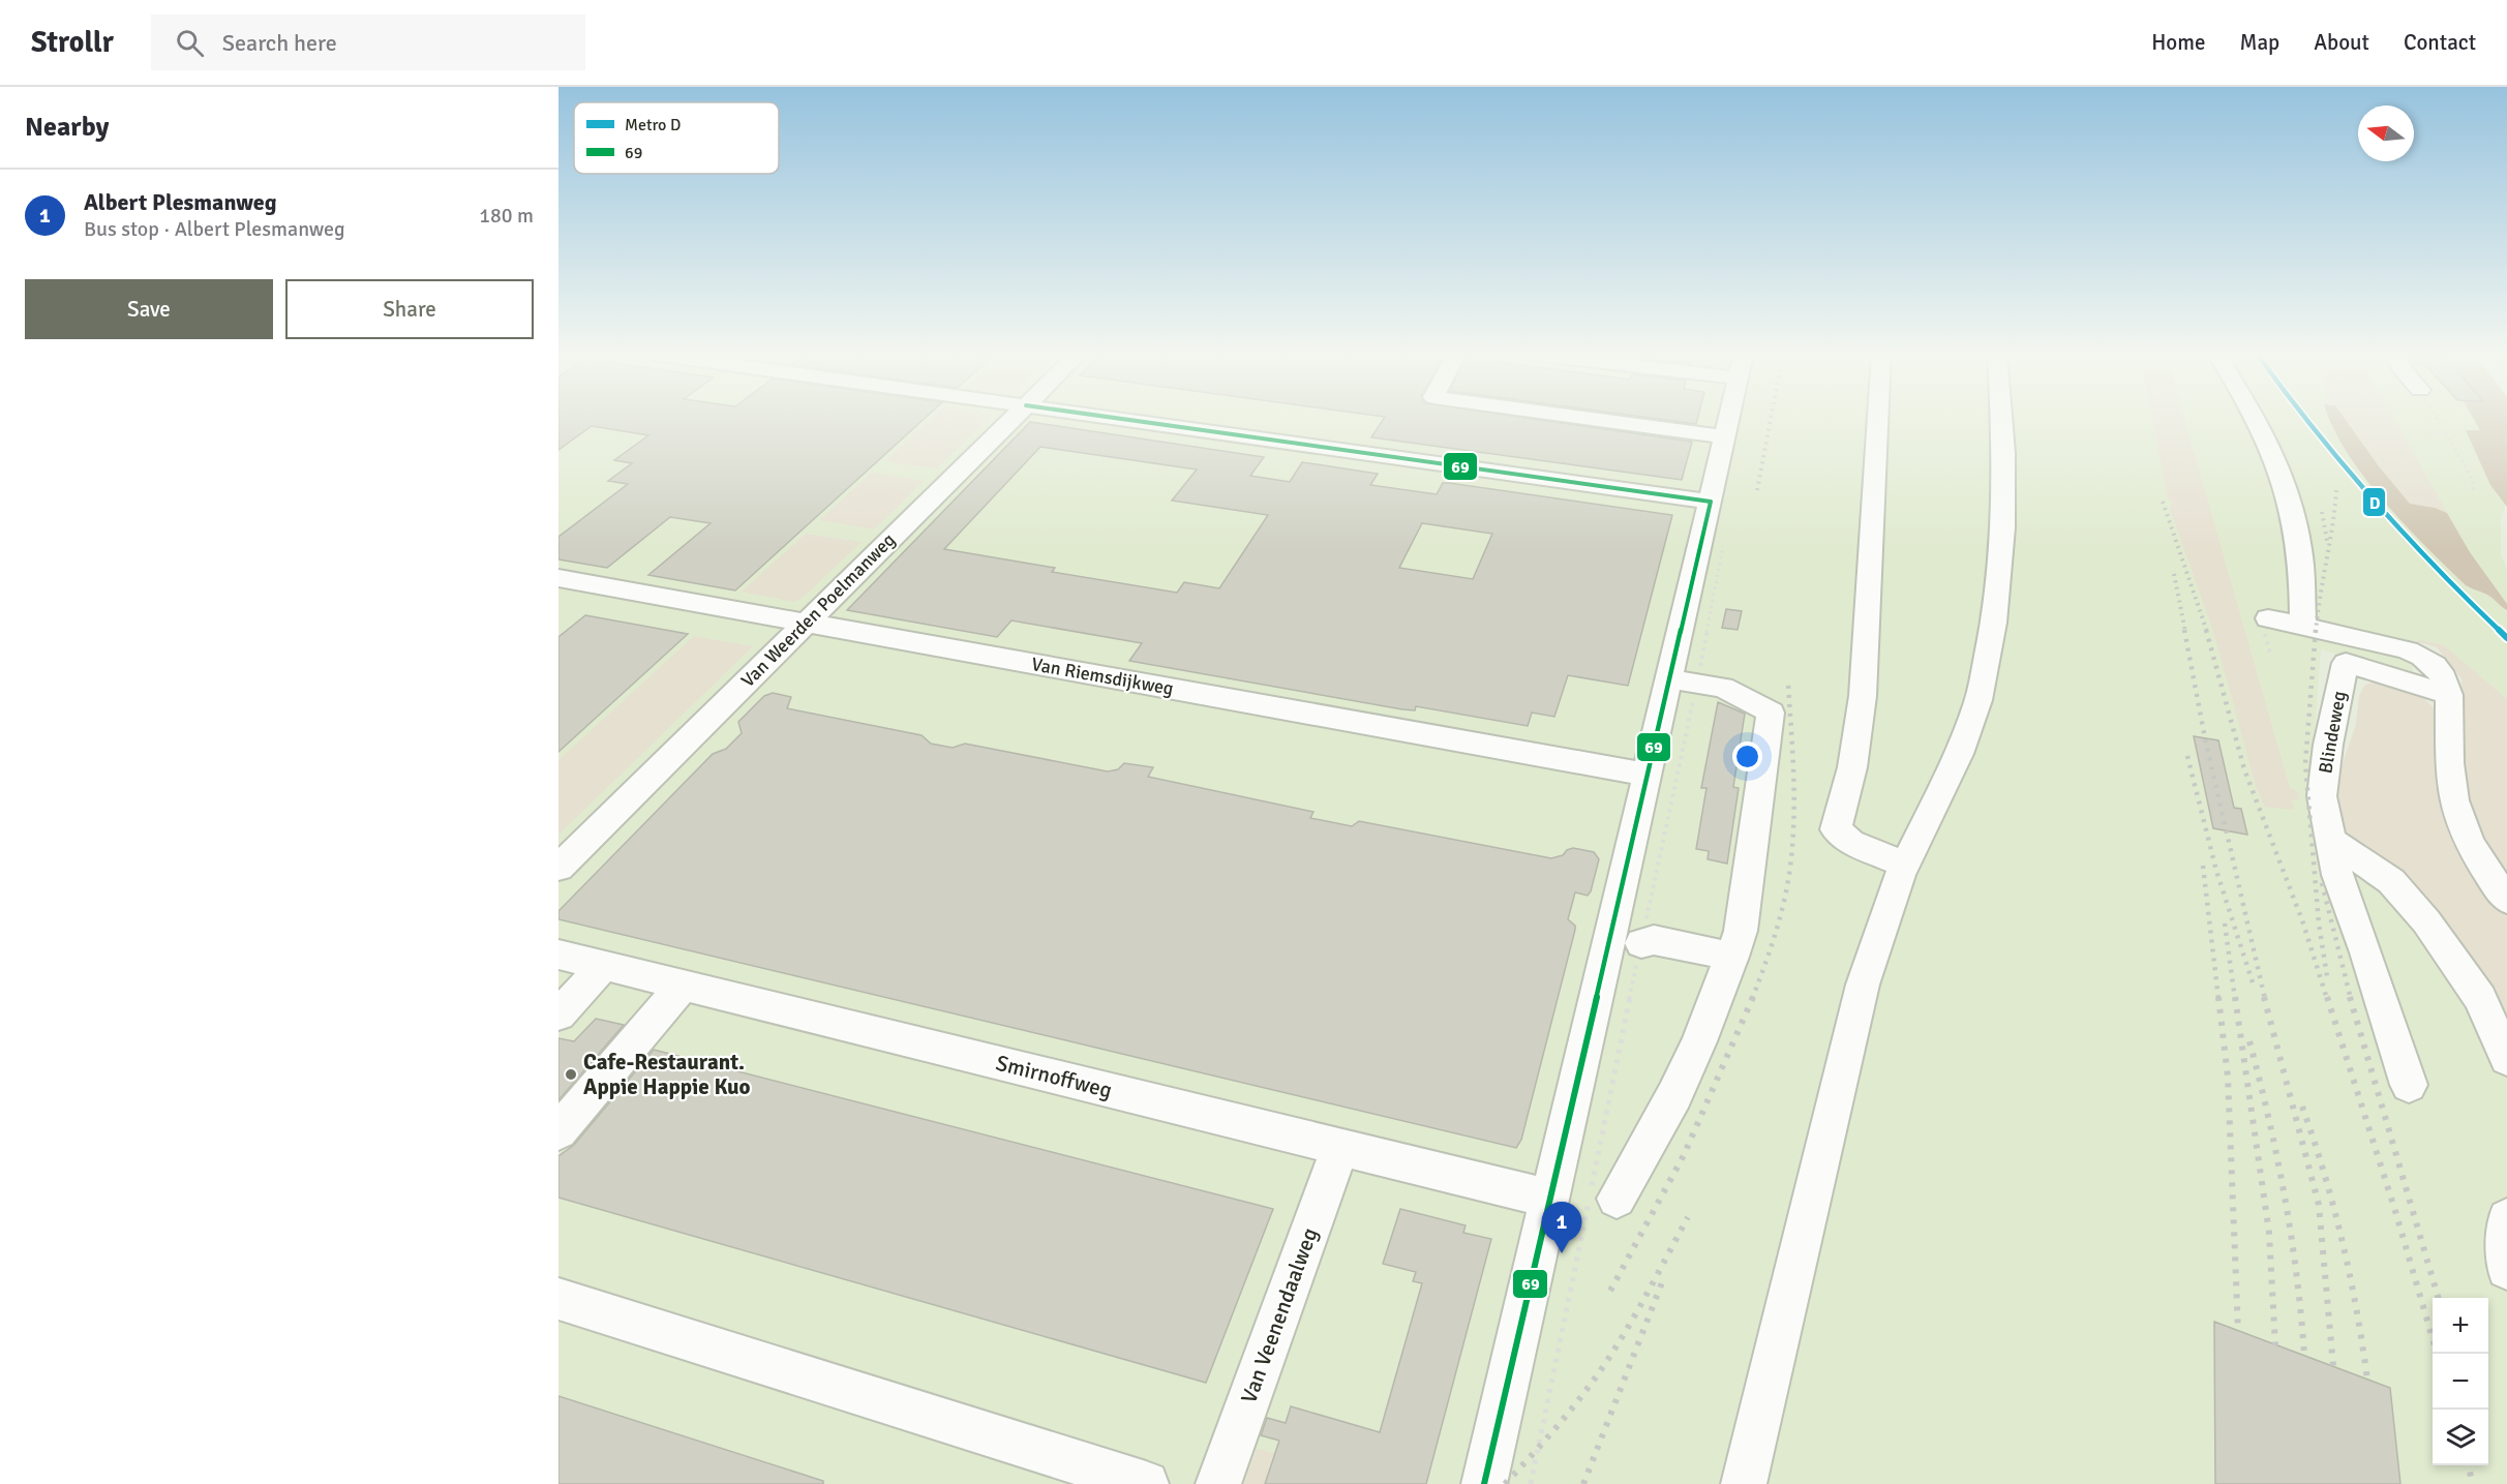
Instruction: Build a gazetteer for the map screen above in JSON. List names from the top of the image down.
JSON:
{
  "streets": {
    "street": [
      "Van Weerden Poelmanweg",
      "Van Riemsdijkweg",
      "Blindeweg",
      "Smirnoffweg",
      "Van Veenendaalweg"
    ]
  },
  "crossings": [
    ["Van Weerden Poelmanweg", "Van Riemsdijkweg"],
    ["Smirnoffweg", "Van Veenendaalweg"]
  ],
  "places": ["Cafe-Restaurant. Appie Happie Kuo"],
  "lines": ["metro line D", "transit line 69"],
  "legend": ["Metro D", "69"],
  "north": "left",
  "page": {
    "header": "Strollr",
    "search": "Search here",
    "nav": [
      "Home",
      "Map",
      "About",
      "Contact"
    ],
    "heading": "Nearby",
    "list": [
      {
        "mark": "1",
        "name": "Albert Plesmanweg",
        "note": "Bus stop · Albert Plesmanweg",
        "value": "180 m"
      }
    ],
    "buttons": ["Save", "Share"],
    "pins": "1",
    "map_buttons": ["+", "−"]
  }
}
